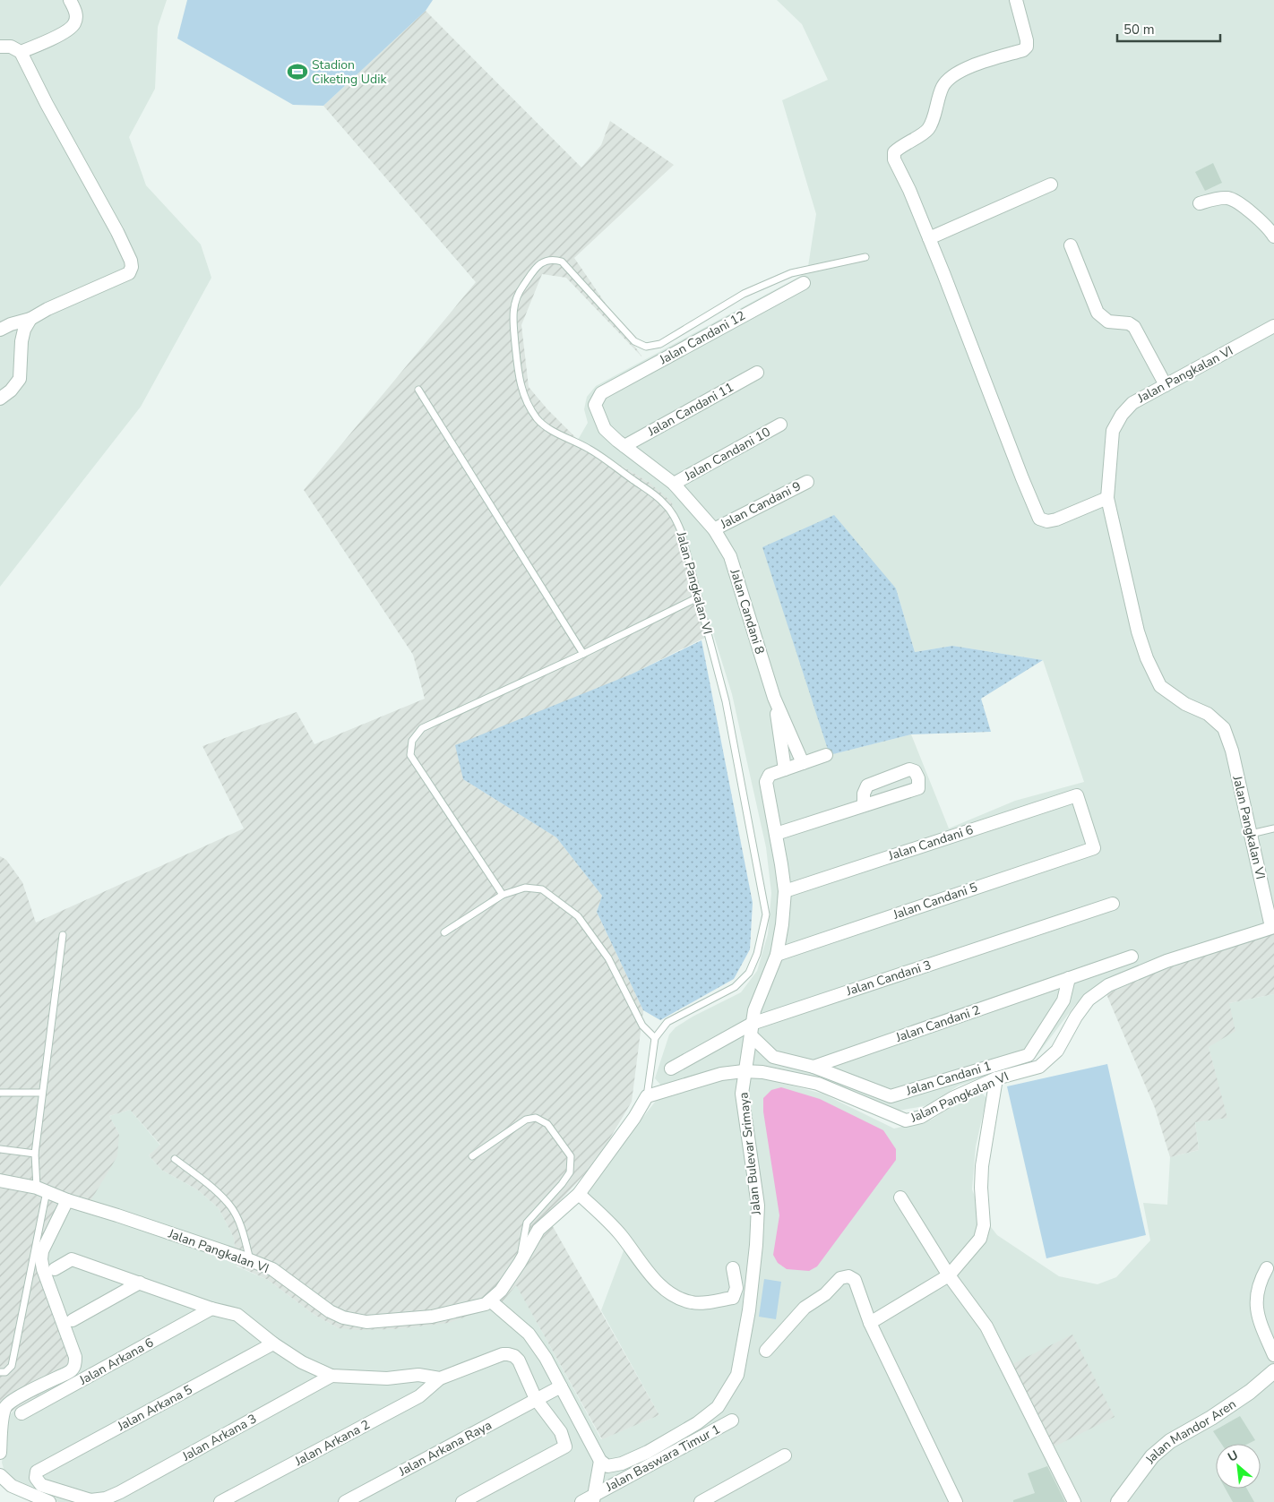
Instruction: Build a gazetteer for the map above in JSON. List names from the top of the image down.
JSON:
{
  "streets": {
    "street": [
      "Jalan Candani 12",
      "Jalan Pangkalan VI",
      "Jalan Candani 11",
      "Jalan Candani 10",
      "Jalan Candani 9",
      "Jalan Candani 8",
      "Jalan Candani 6",
      "Jalan Candani 5",
      "Jalan Candani 3",
      "Jalan Candani 2",
      "Jalan Candani 1",
      "Jalan Bulevar Srimaya",
      "Jalan Arkana 6",
      "Jalan Arkana 5",
      "Jalan Mandor Aren",
      "Jalan Arkana 3",
      "Jalan Arkana 2",
      "Jalan Arkana Raya",
      "Jalan Baswara Timur 1"
    ]
  },
  "crossings": [
    ["Jalan Candani 12", "Jalan Candani 8"],
    ["Jalan Pangkalan VI", "Jalan Bulevar Srimaya"],
    ["Jalan Candani 11", "Jalan Candani 8"],
    ["Jalan Candani 10", "Jalan Candani 8"],
    ["Jalan Candani 9", "Jalan Candani 8"],
    ["Jalan Candani 8", "Jalan Bulevar Srimaya"],
    ["Jalan Candani 6", "Jalan Candani 5"],
    ["Jalan Candani 6", "Jalan Bulevar Srimaya"],
    ["Jalan Candani 5", "Jalan Bulevar Srimaya"],
    ["Jalan Candani 3", "Jalan Bulevar Srimaya"],
    ["Jalan Candani 2", "Jalan Candani 1"],
    ["Jalan Arkana 5", "Jalan Arkana 3"]
  ],
  "places": {
    "sports": ["Stadion Ciketing Udik"]
  },
  "scale_bar": "50 m",
  "north": "top left"
}
